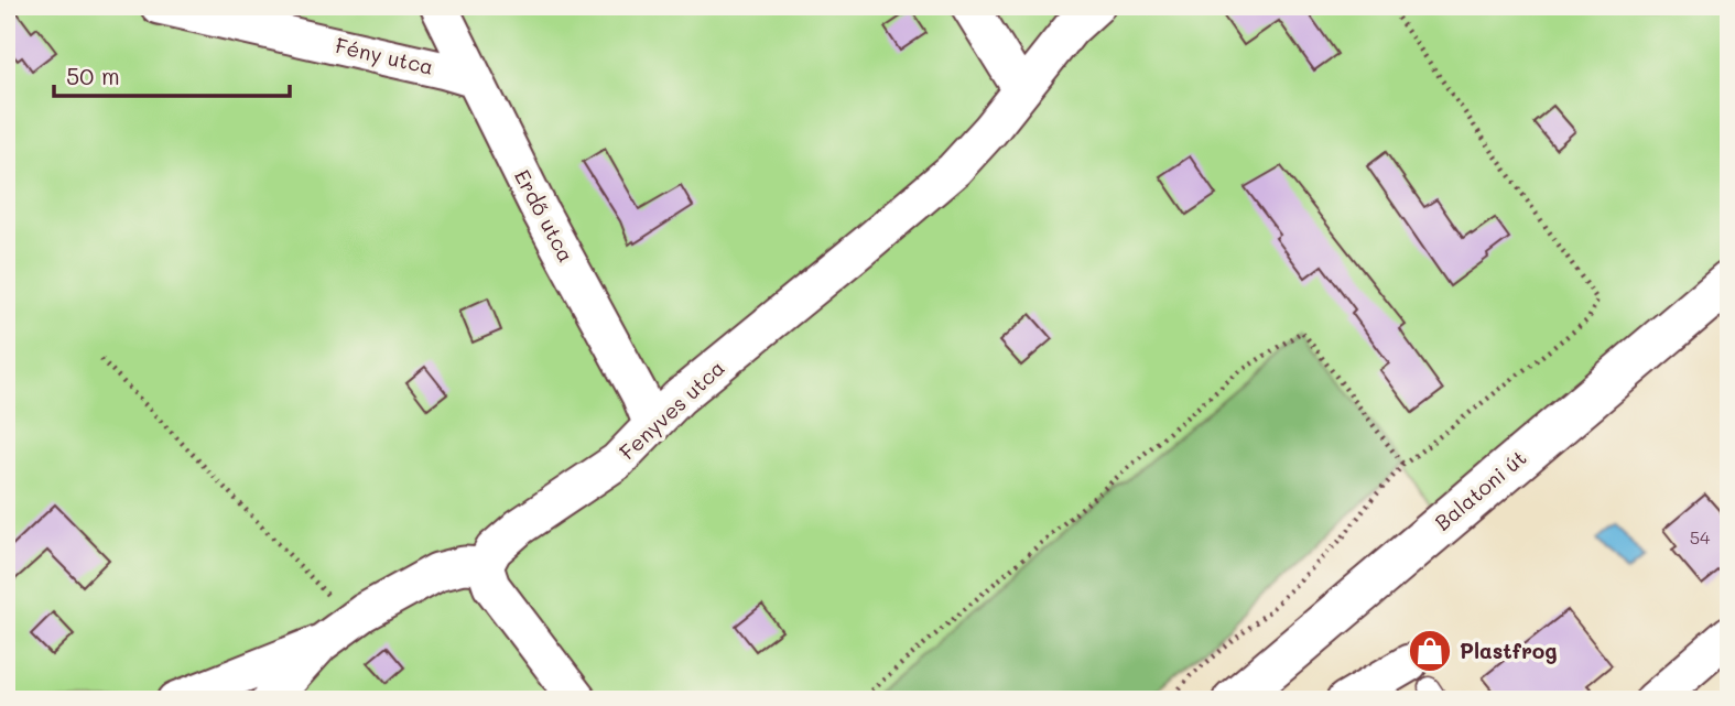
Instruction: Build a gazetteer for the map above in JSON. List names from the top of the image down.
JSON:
{
  "streets": {
    "main road": ["Balatoni út"],
    "street": ["Fény utca", "Erdő utca", "Fenyves utca"]
  },
  "crossings": [
    ["Fény utca", "Erdő utca"],
    ["Erdő utca", "Fenyves utca"]
  ],
  "places": {
    "shop": ["Plastfrog"]
  },
  "house_numbers": ["54"],
  "scale_bar": "50 m"
}
